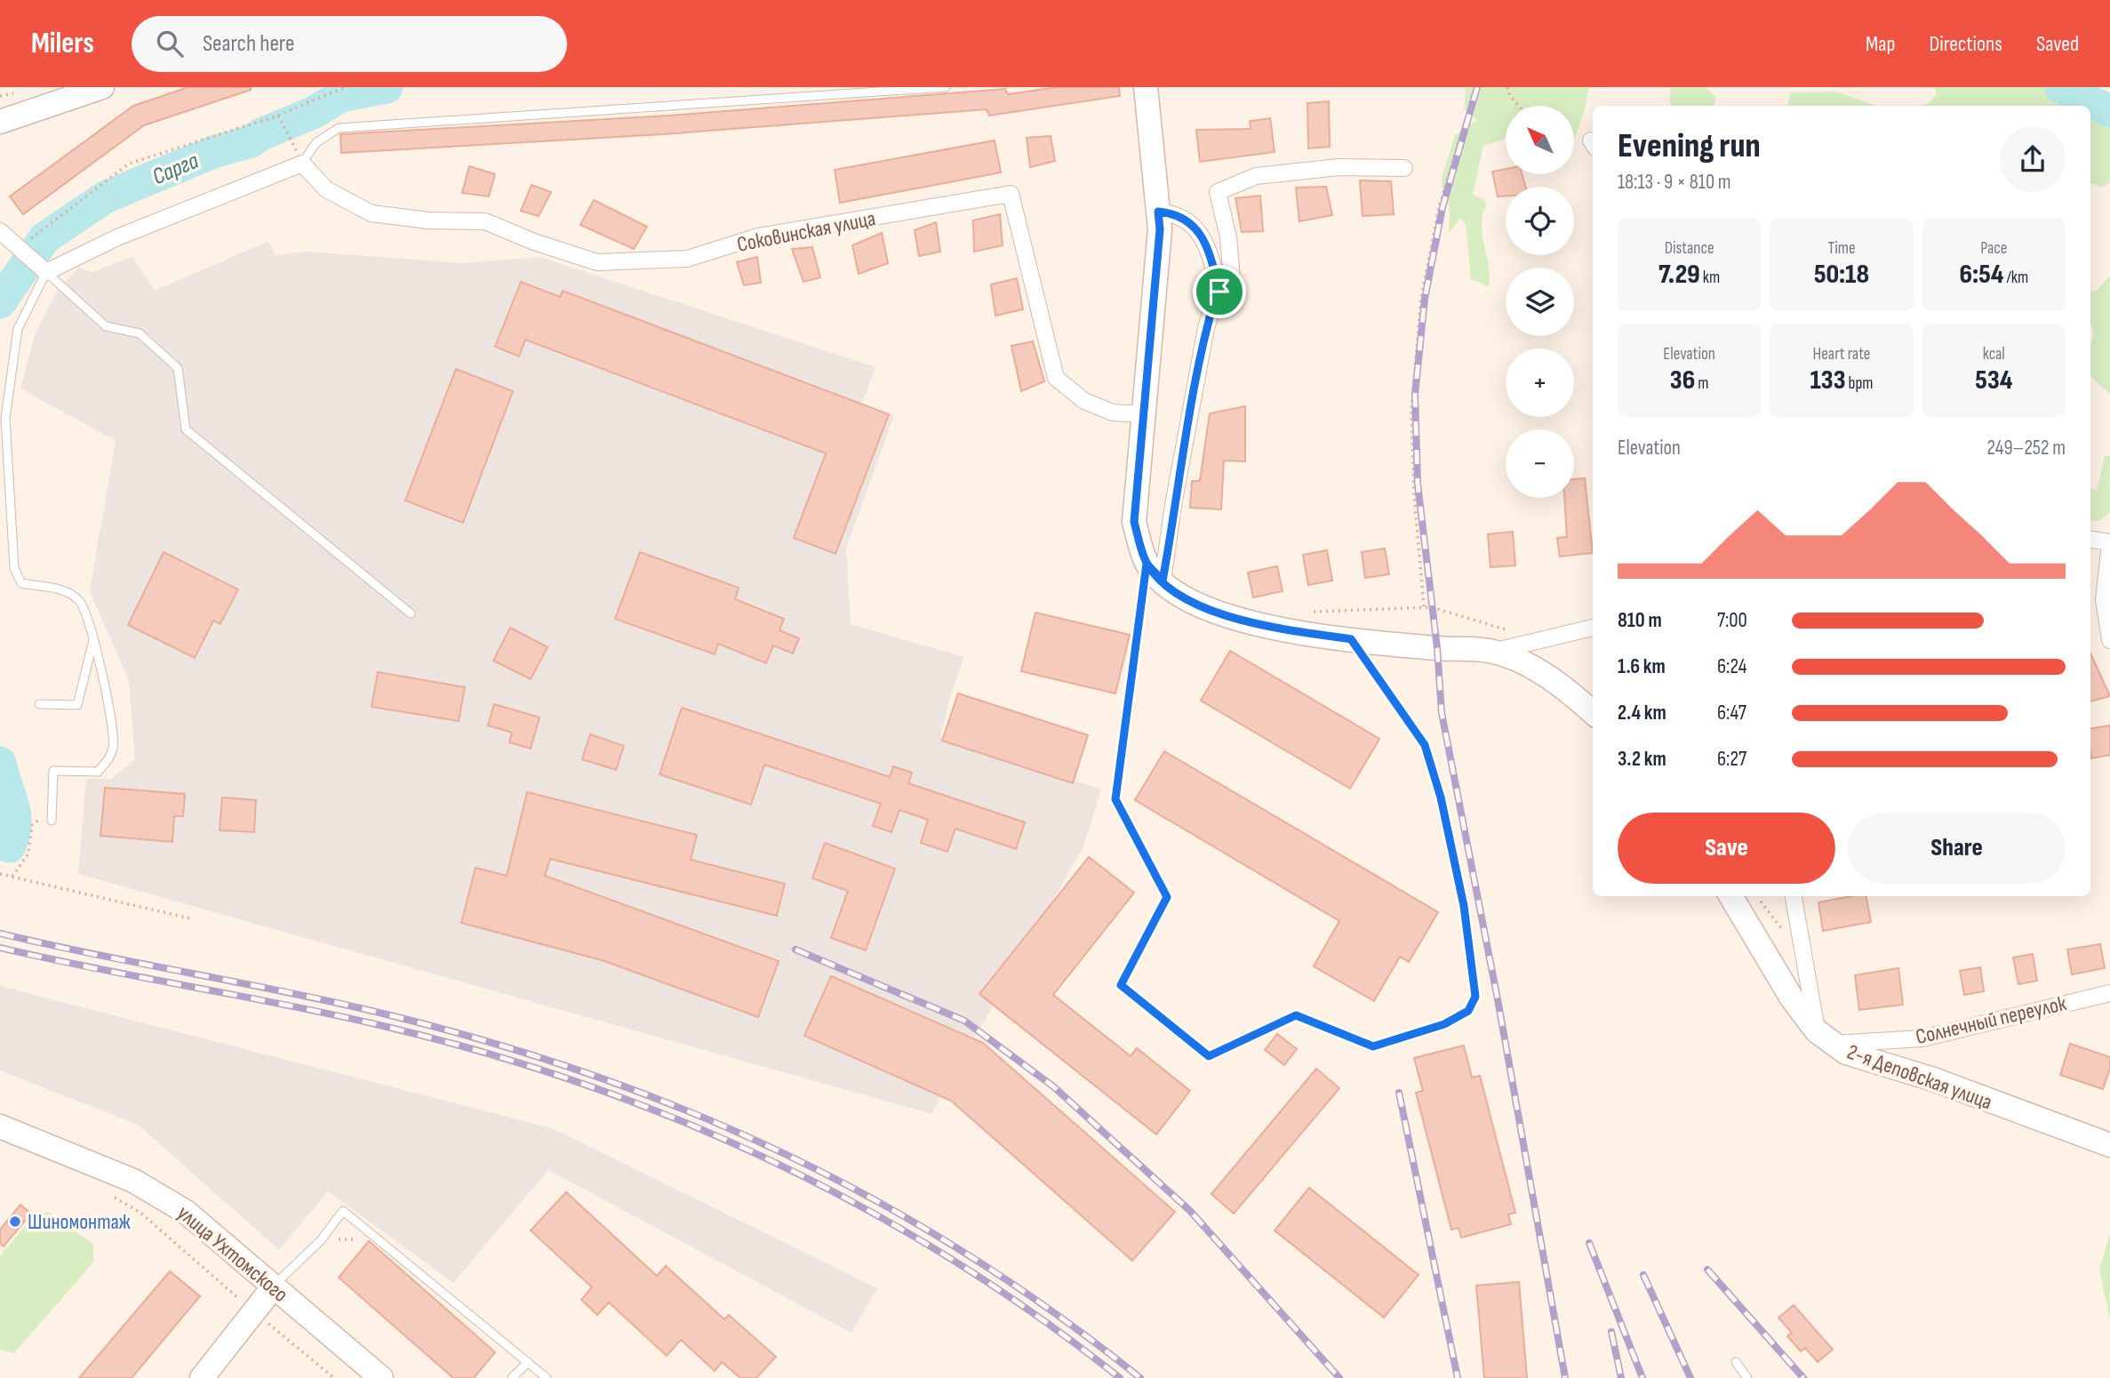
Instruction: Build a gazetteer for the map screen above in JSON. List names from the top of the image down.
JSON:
{
  "streets": {
    "street": [
      "Соковинская улица",
      "Солнечный переулок",
      "2-я Деповская улица",
      "улица Ухтомского"
    ]
  },
  "crossings": [
    ["Солнечный переулок", "2-я Деповская улица"]
  ],
  "water": ["Сарга"],
  "places": ["Шиномонтаж"],
  "north": "top left",
  "page": {
    "header": "Milers",
    "search": "Search here",
    "nav": ["Map", "Directions", "Saved"],
    "map_buttons": ["+", "−"],
    "heading": ["Evening run", "18:13 · 9 × 810 m"],
    "stats": [
      ["Distance", "7.29 km"],
      ["Time", "50:18"],
      ["Pace", "6:54 /km"],
      ["Elevation", "36 m"],
      ["Heart rate", "133 bpm"],
      ["kcal", "534"]
    ],
    "chart": ["Elevation", "249–252 m"],
    "list": [
      {
        "name": "810 m",
        "note": "7:00"
      },
      {
        "name": "1.6 km",
        "note": "6:24"
      },
      {
        "name": "2.4 km",
        "note": "6:47"
      },
      {
        "name": "3.2 km",
        "note": "6:27"
      }
    ],
    "buttons": ["Save", "Share"]
  }
}
